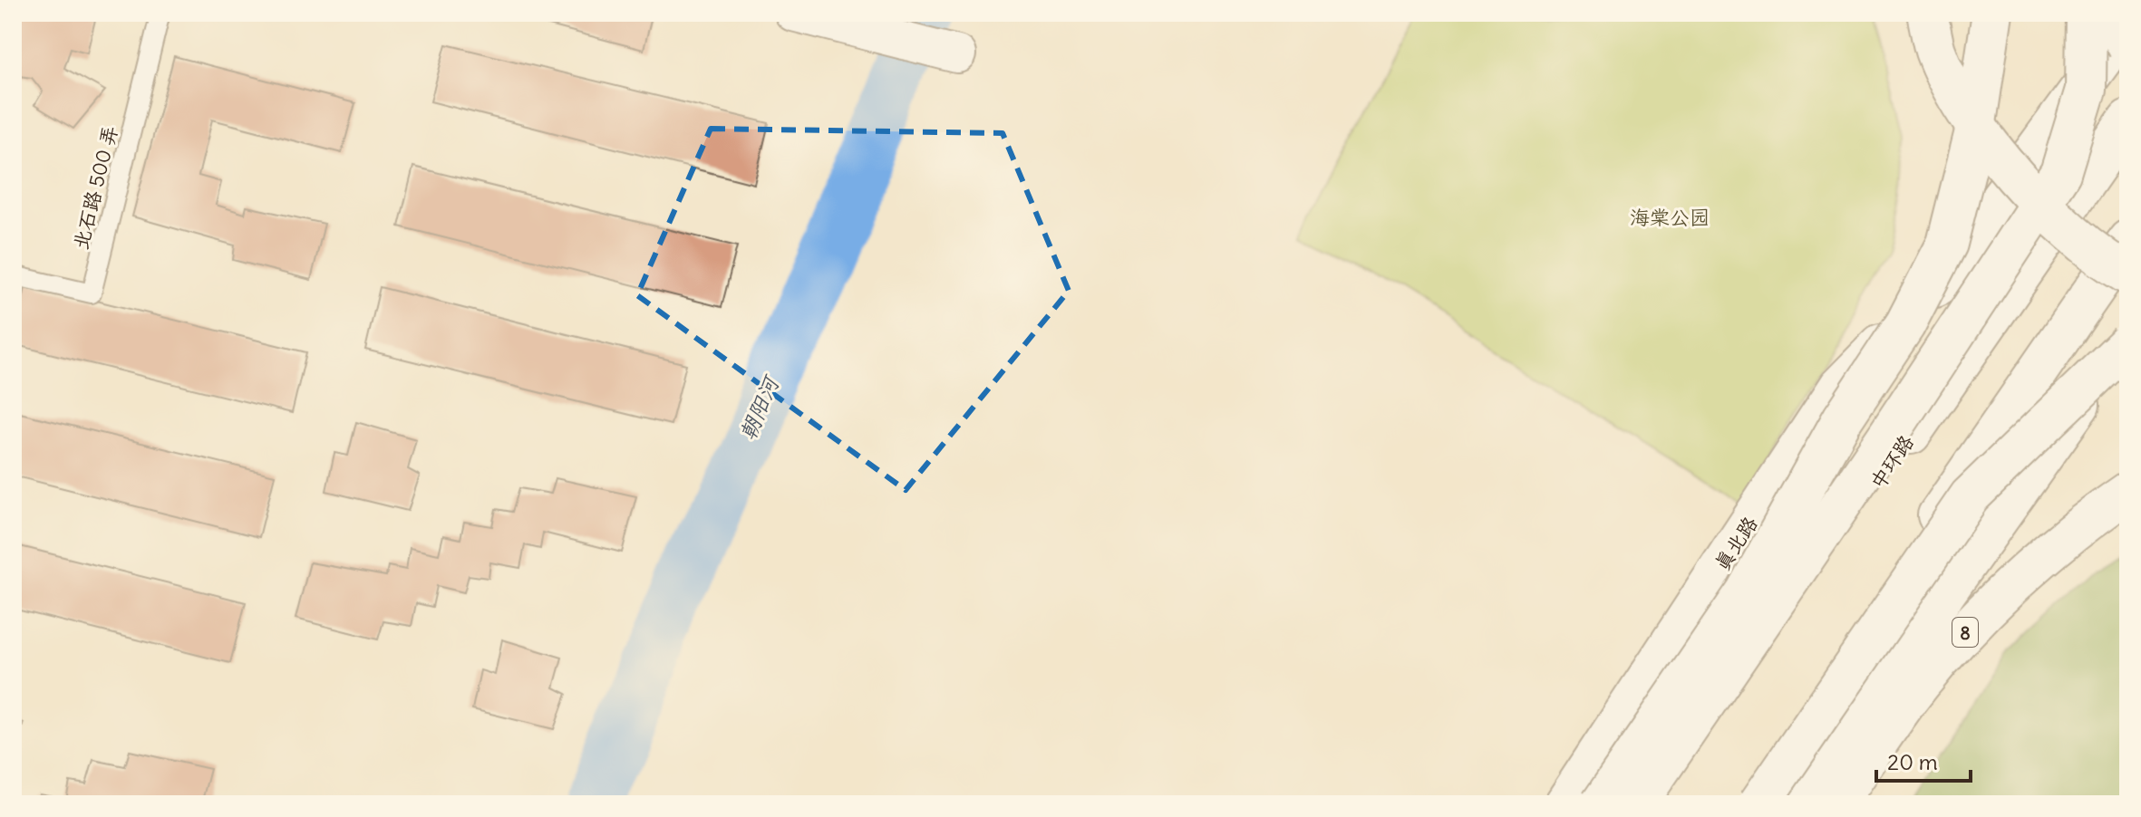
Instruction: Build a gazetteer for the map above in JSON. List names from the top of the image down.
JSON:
{
  "streets": {
    "main road": ["中环路", "真北路", "8"],
    "lane": ["北石路 500 弄"]
  },
  "water": ["朝阳河"],
  "parks": ["海棠公园"],
  "scale_bar": "20 m"
}
